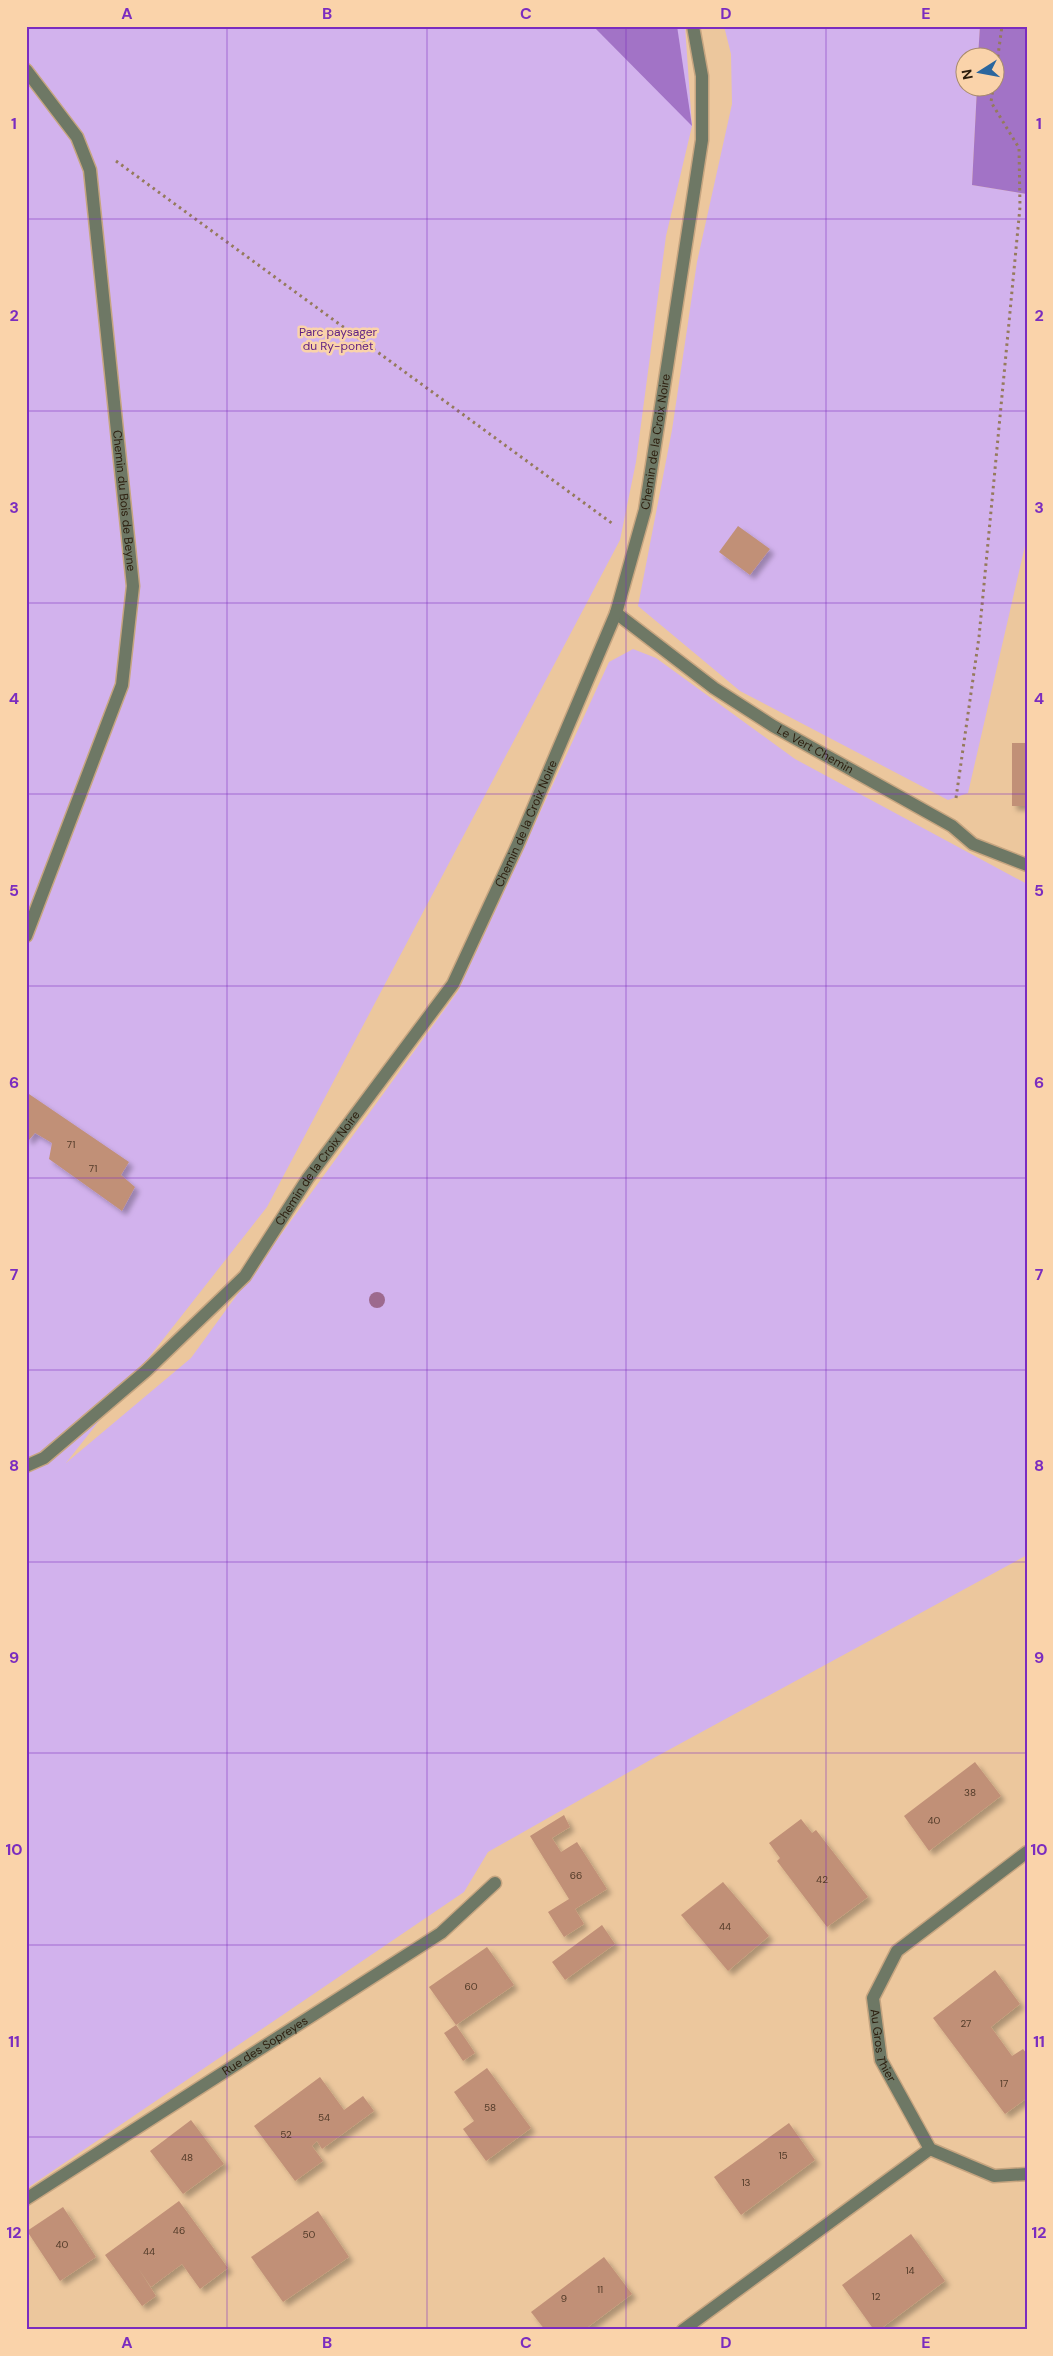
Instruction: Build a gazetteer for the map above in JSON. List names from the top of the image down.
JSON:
{
  "streets": {
    "street": [
      "Chemin de la Croix Noire",
      "Chemin du Bois de Beyne",
      "Le Vert Chemin",
      "Au Gros Thier",
      "Rue des Sopreyes"
    ]
  },
  "crossings": [
    ["Chemin de la Croix Noire", "Le Vert Chemin"]
  ],
  "parks": ["Parc paysager du Ry-ponet"],
  "house_numbers": [
    "71",
    "71",
    "38",
    "40",
    "66",
    "42",
    "44",
    "60",
    "27",
    "17",
    "58",
    "54",
    "52",
    "15",
    "48",
    "13",
    "46",
    "50",
    "40",
    "44",
    "14",
    "11",
    "12",
    "9"
  ],
  "north": "left",
  "grid": {
    "columns": [
      "A",
      "B",
      "C",
      "D",
      "E"
    ],
    "rows": [
      "1",
      "2",
      "3",
      "4",
      "5",
      "6",
      "7",
      "8",
      "9",
      "10",
      "11",
      "12"
    ]
  }
}
